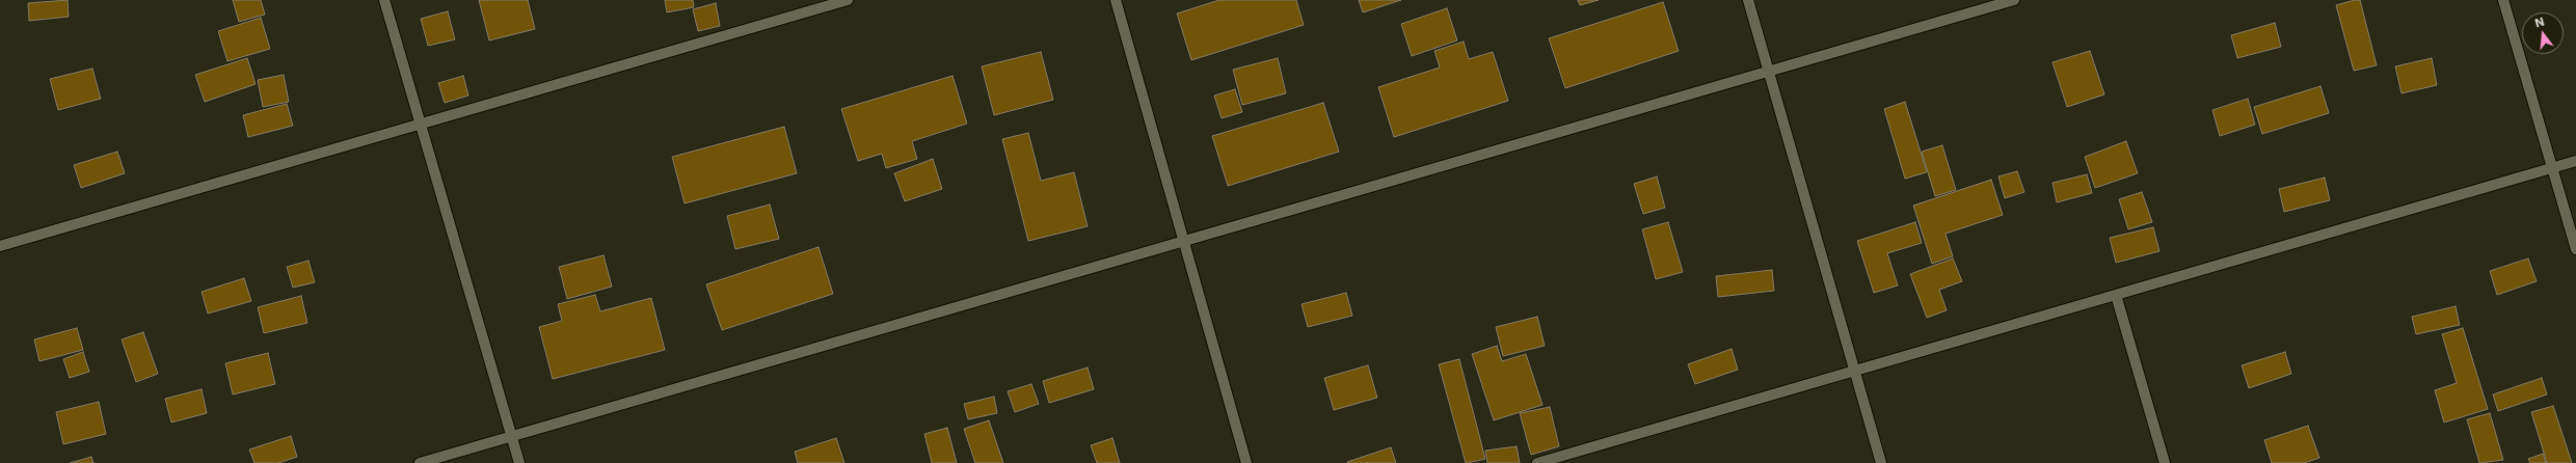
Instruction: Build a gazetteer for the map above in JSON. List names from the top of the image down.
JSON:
{
  "north": "top"
}
